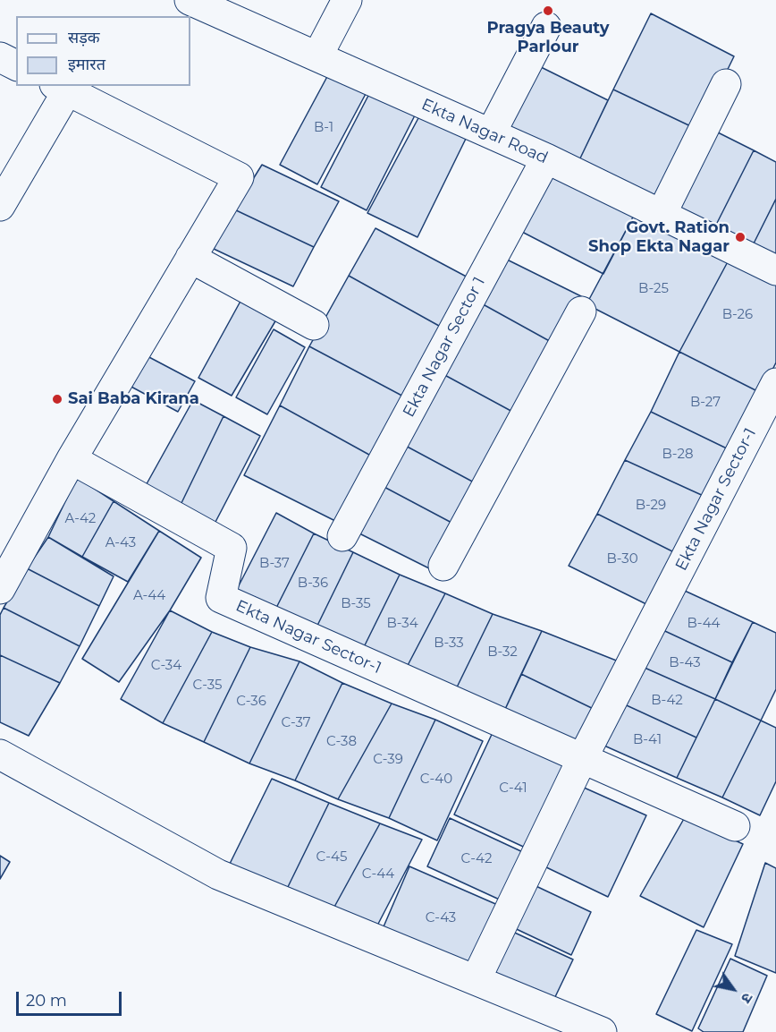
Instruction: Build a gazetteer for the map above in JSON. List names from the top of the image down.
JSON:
{
  "streets": {
    "street": ["Ekta Nagar Road", "Ekta Nagar Sector 1", "Ekta Nagar Sector-1"]
  },
  "crossings": [
    ["Ekta Nagar Road", "Ekta Nagar Sector 1"]
  ],
  "places": ["Pragya Beauty Parlour", "Govt. Ration Shop Ekta Nagar", "Sai Baba Kirana"],
  "house_numbers": [
    "B-1",
    "B-25",
    "B-26",
    "B-27",
    "B-28",
    "B-29",
    "A-42",
    "A-43",
    "B-30",
    "B-37",
    "B-36",
    "A-44",
    "B-35",
    "B-34",
    "B-44",
    "B-33",
    "B-32",
    "B-43",
    "C-34",
    "C-35",
    "B-42",
    "C-36",
    "C-37",
    "B-41",
    "C-38",
    "C-39",
    "C-40",
    "C-41",
    "C-45",
    "C-42",
    "C-44",
    "C-43"
  ],
  "legend": ["सड़क", "इमारत"],
  "scale_bar": "20 m",
  "north": "bottom right"
}
